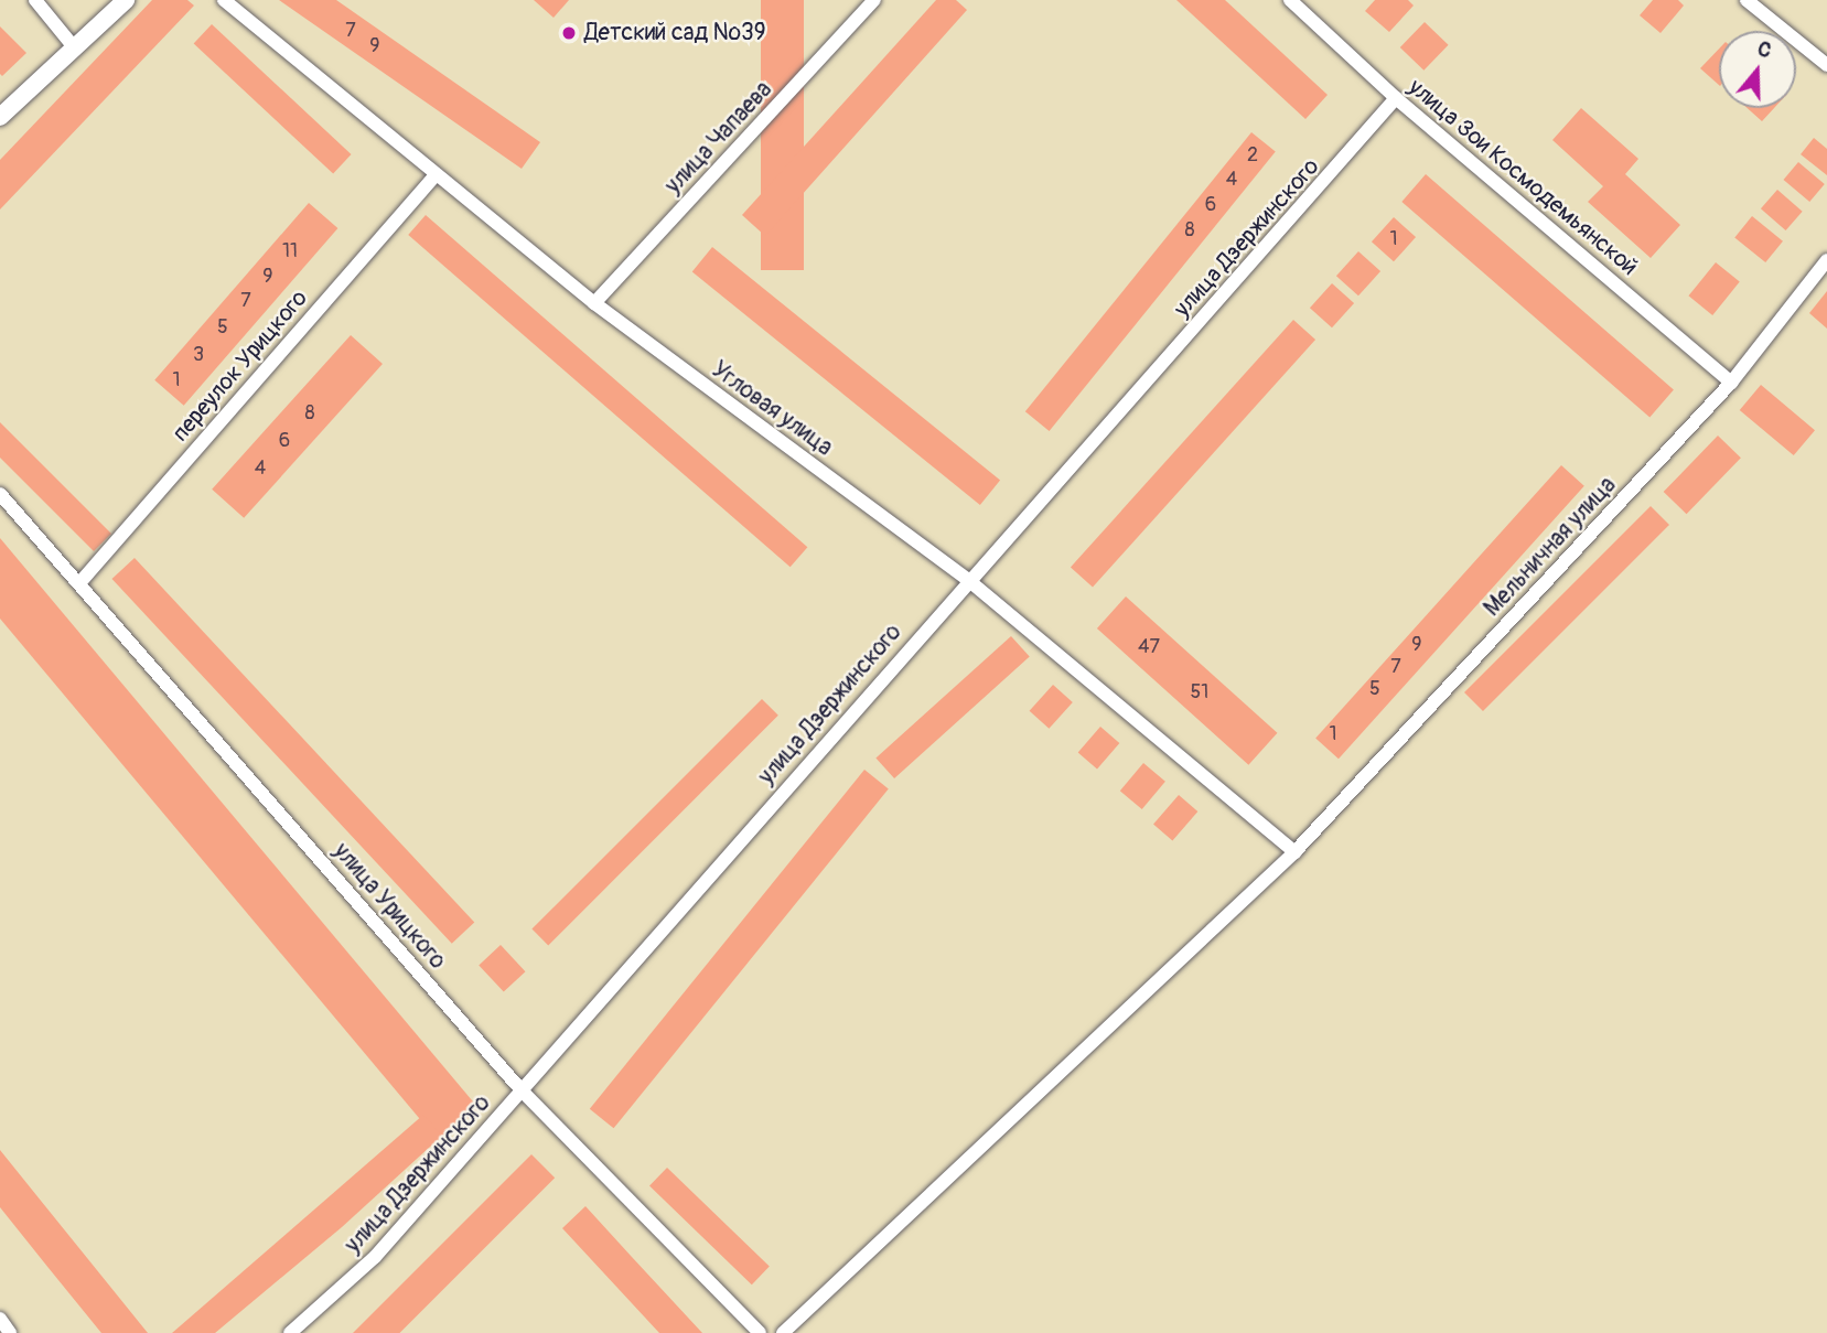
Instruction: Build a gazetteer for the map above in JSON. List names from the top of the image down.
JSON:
{
  "streets": {
    "street": [
      "улица Чапаева",
      "улица Зои Космодемьянской",
      "улица Дзержинского",
      "переулок Урицкого",
      "Угловая улица",
      "Мельничная улица",
      "улица Урицкого"
    ]
  },
  "crossings": [
    ["улица Чапаева", "Угловая улица"],
    ["улица Зои Космодемьянской", "улица Дзержинского"],
    ["улица Зои Космодемьянской", "Мельничная улица"],
    ["улица Дзержинского", "Угловая улица"],
    ["улица Дзержинского", "улица Урицкого"],
    ["переулок Урицкого", "Угловая улица"],
    ["переулок Урицкого", "улица Урицкого"],
    ["Угловая улица", "Мельничная улица"]
  ],
  "places": ["Детский сад №39"],
  "house_numbers": [
    "7",
    "9",
    "2",
    "4",
    "6",
    "8",
    "1",
    "11",
    "9",
    "7",
    "5",
    "3",
    "1",
    "8",
    "6",
    "4",
    "9",
    "47",
    "7",
    "5",
    "51",
    "1"
  ],
  "north": "top"
}
